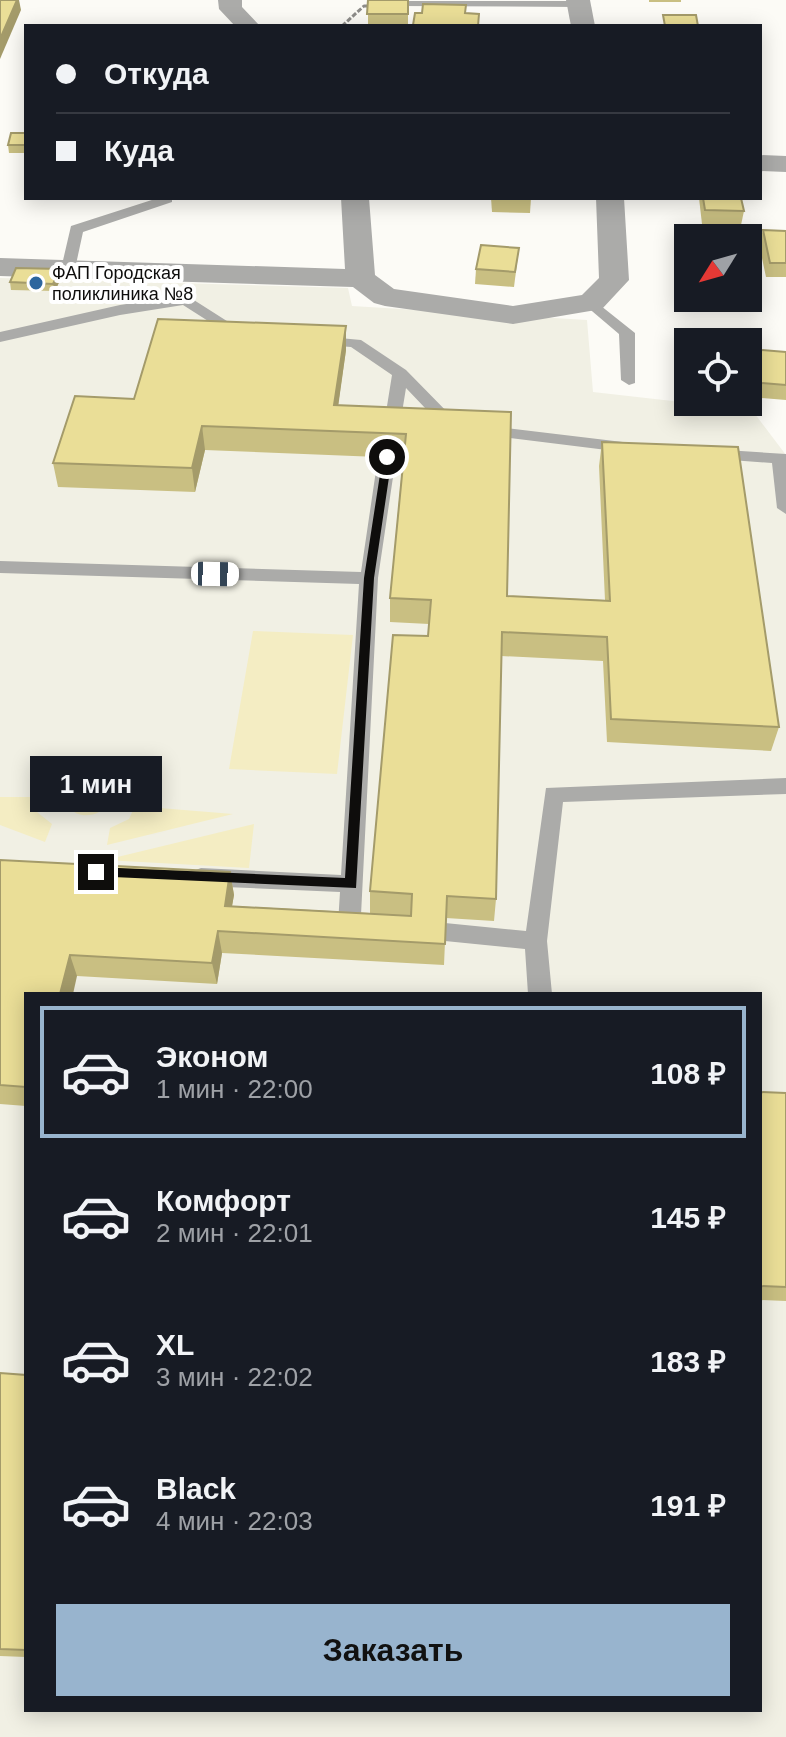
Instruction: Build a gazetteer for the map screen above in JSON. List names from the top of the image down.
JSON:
{
  "places": ["ФАП Городская поликлиника №8"],
  "north": "bottom left",
  "page": {
    "banner": ["Откуда", "Куда"],
    "bubble": "1 мин",
    "list": [
      {
        "name": "Эконом",
        "note": "1 мин · 22:00",
        "value": "108 ₽"
      },
      {
        "name": "Комфорт",
        "note": "2 мин · 22:01",
        "value": "145 ₽"
      },
      {
        "name": "XL",
        "note": "3 мин · 22:02",
        "value": "183 ₽"
      },
      {
        "name": "Black",
        "note": "4 мин · 22:03",
        "value": "191 ₽"
      }
    ],
    "buttons": "Заказать"
  }
}
